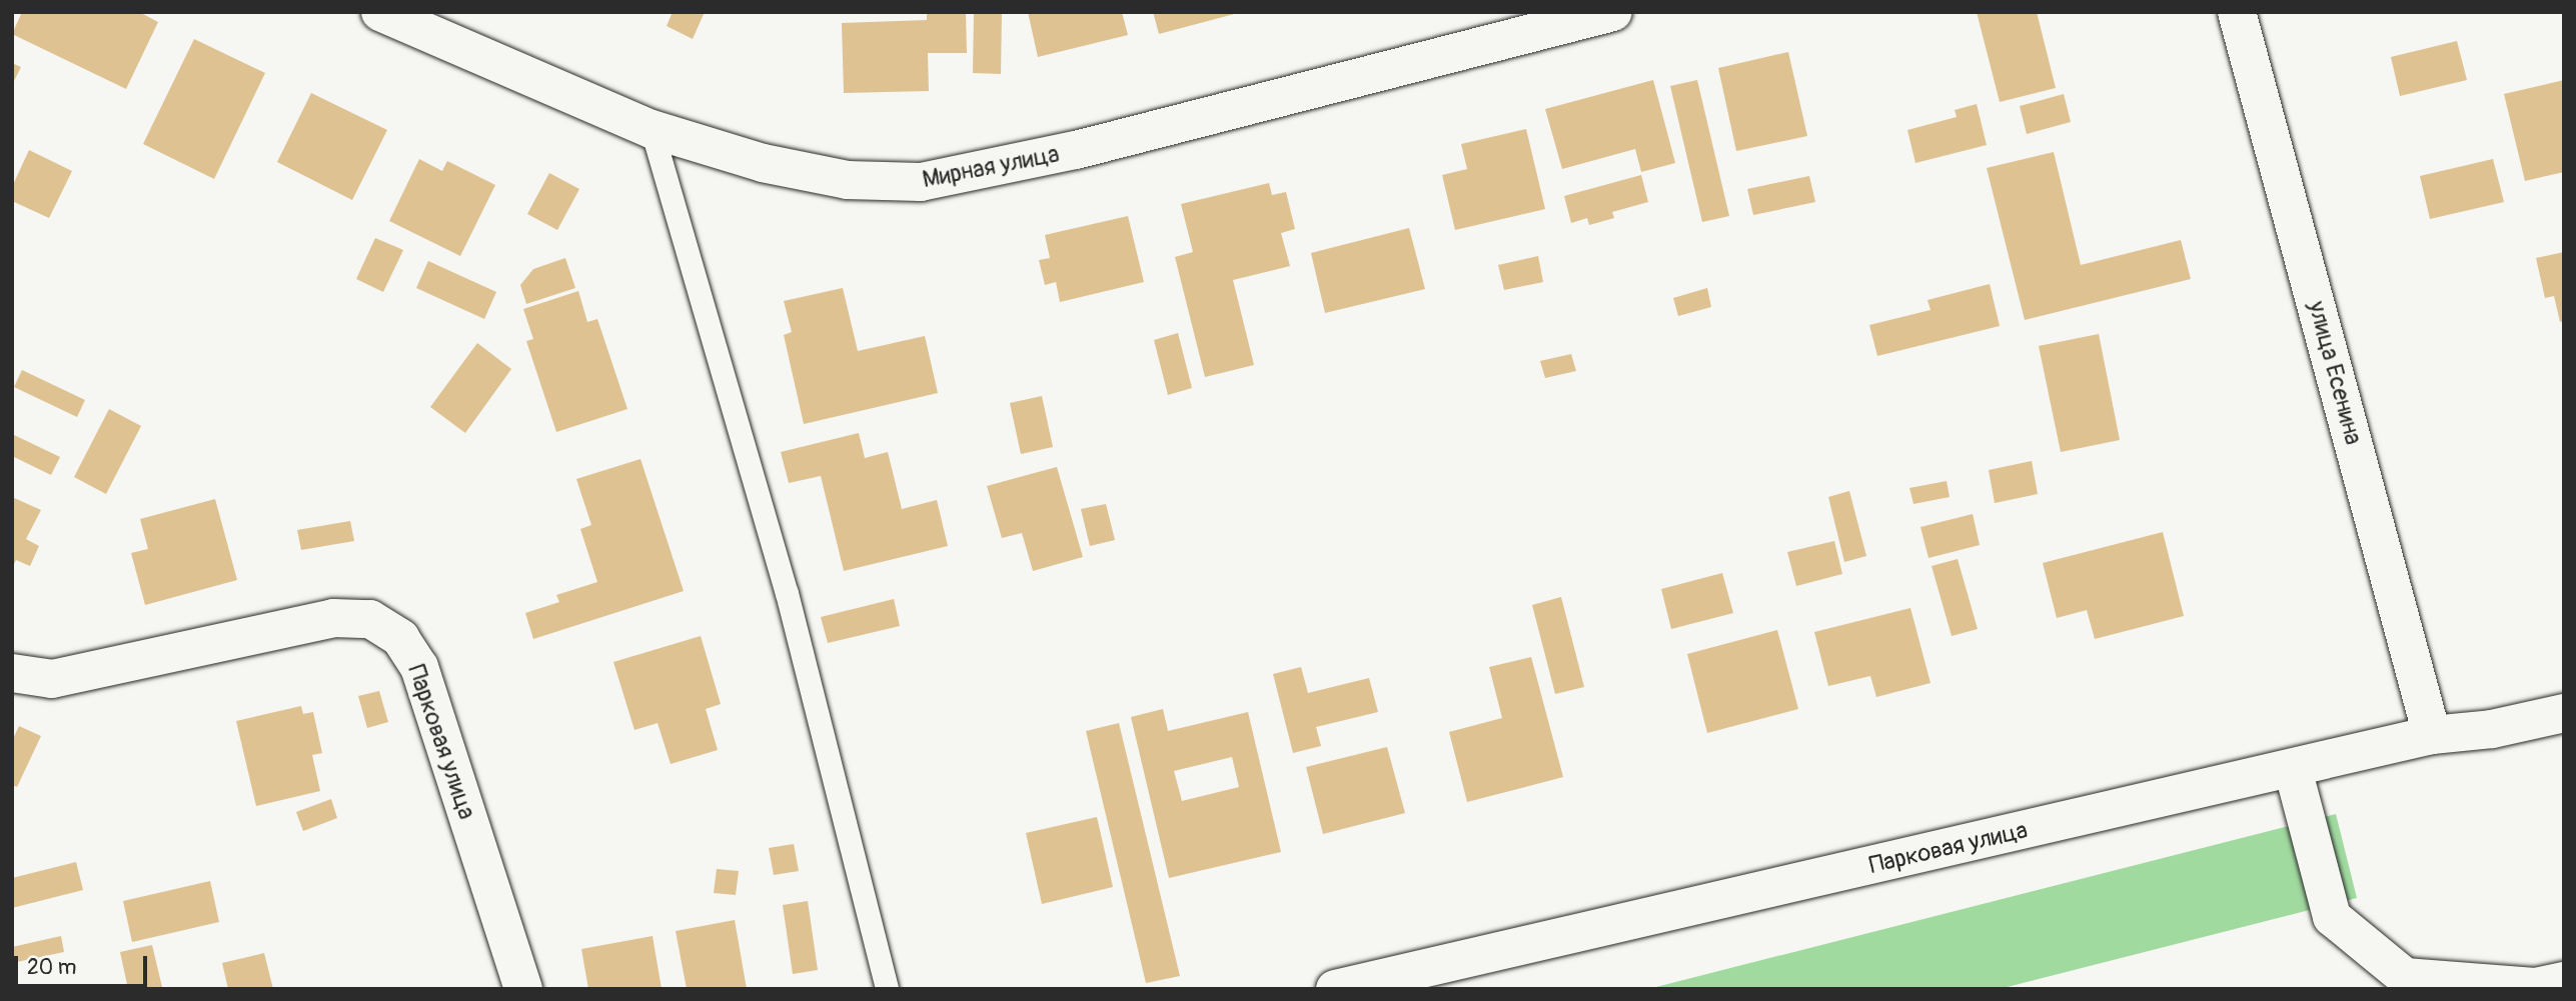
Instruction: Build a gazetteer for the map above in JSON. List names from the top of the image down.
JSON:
{
  "streets": {
    "street": ["Мирная улица", "улица Есенина", "Парковая улица"]
  },
  "crossings": [
    ["улица Есенина", "Парковая улица"]
  ],
  "scale_bar": "20 m"
}
